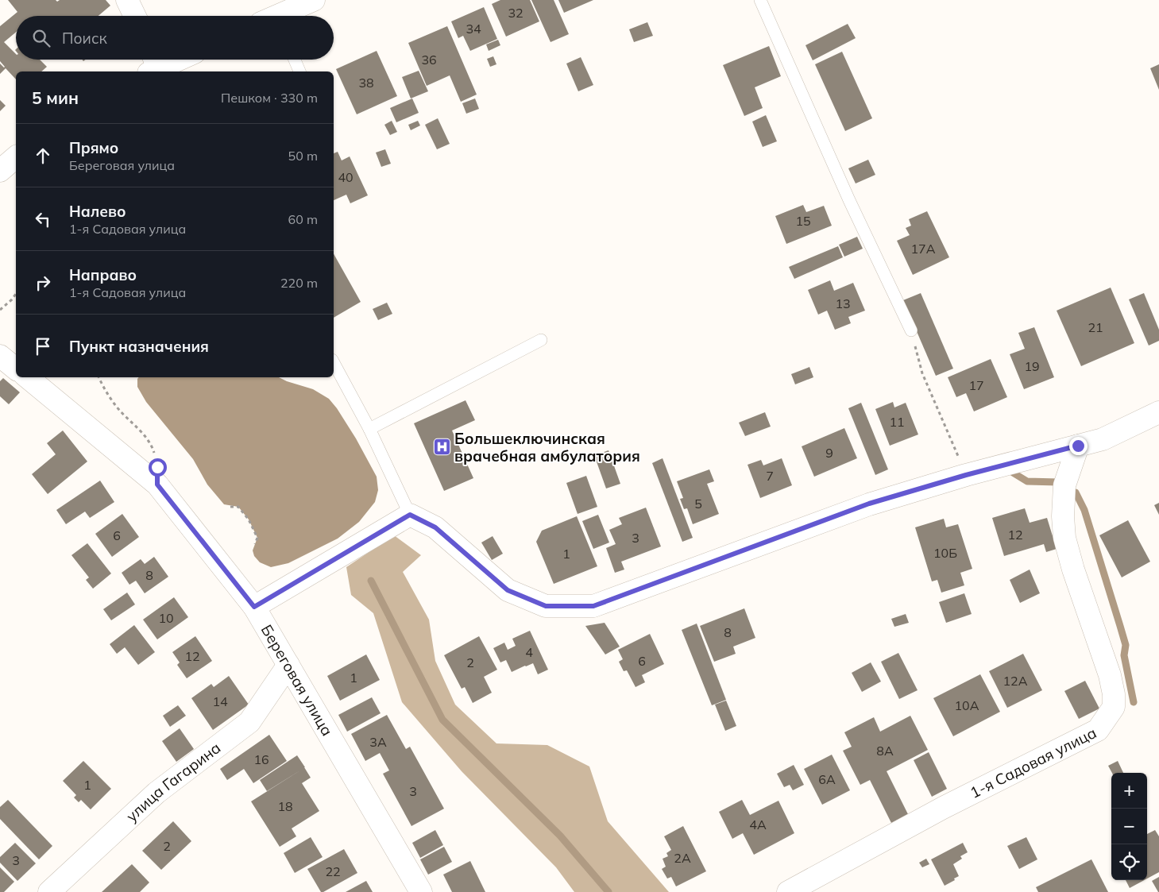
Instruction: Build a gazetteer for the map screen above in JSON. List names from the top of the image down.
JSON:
{
  "streets": {
    "street": ["Береговая улица", "1-я Садовая улица", "улица Гагарина"]
  },
  "crossings": [
    ["Береговая улица", "улица Гагарина"]
  ],
  "places": {
    "hospital": ["Большеключинская врачебная амбулатория"]
  },
  "house_numbers": [
    "32",
    "34",
    "36",
    "38",
    "40",
    "15",
    "17А",
    "13",
    "21",
    "19",
    "17",
    "11",
    "9",
    "7",
    "5",
    "12",
    "6",
    "3",
    "10Б",
    "1",
    "8",
    "10",
    "8",
    "4",
    "12",
    "6",
    "2",
    "1",
    "12А",
    "14",
    "10А",
    "3А",
    "8А",
    "16",
    "6А",
    "1",
    "3",
    "18",
    "4А",
    "2",
    "2А",
    "3",
    "22"
  ],
  "page": {
    "search": "Поиск",
    "heading": ["5 мин", "Пешком · 330 m"],
    "list": [
      ["Прямо", "Береговая улица", "50 m"],
      ["Налево", "1-я Садовая улица", "60 m"],
      ["Направо", "1-я Садовая улица", "220 m"],
      "Пункт назначения"
    ],
    "map_buttons": ["+", "−"]
  }
}
